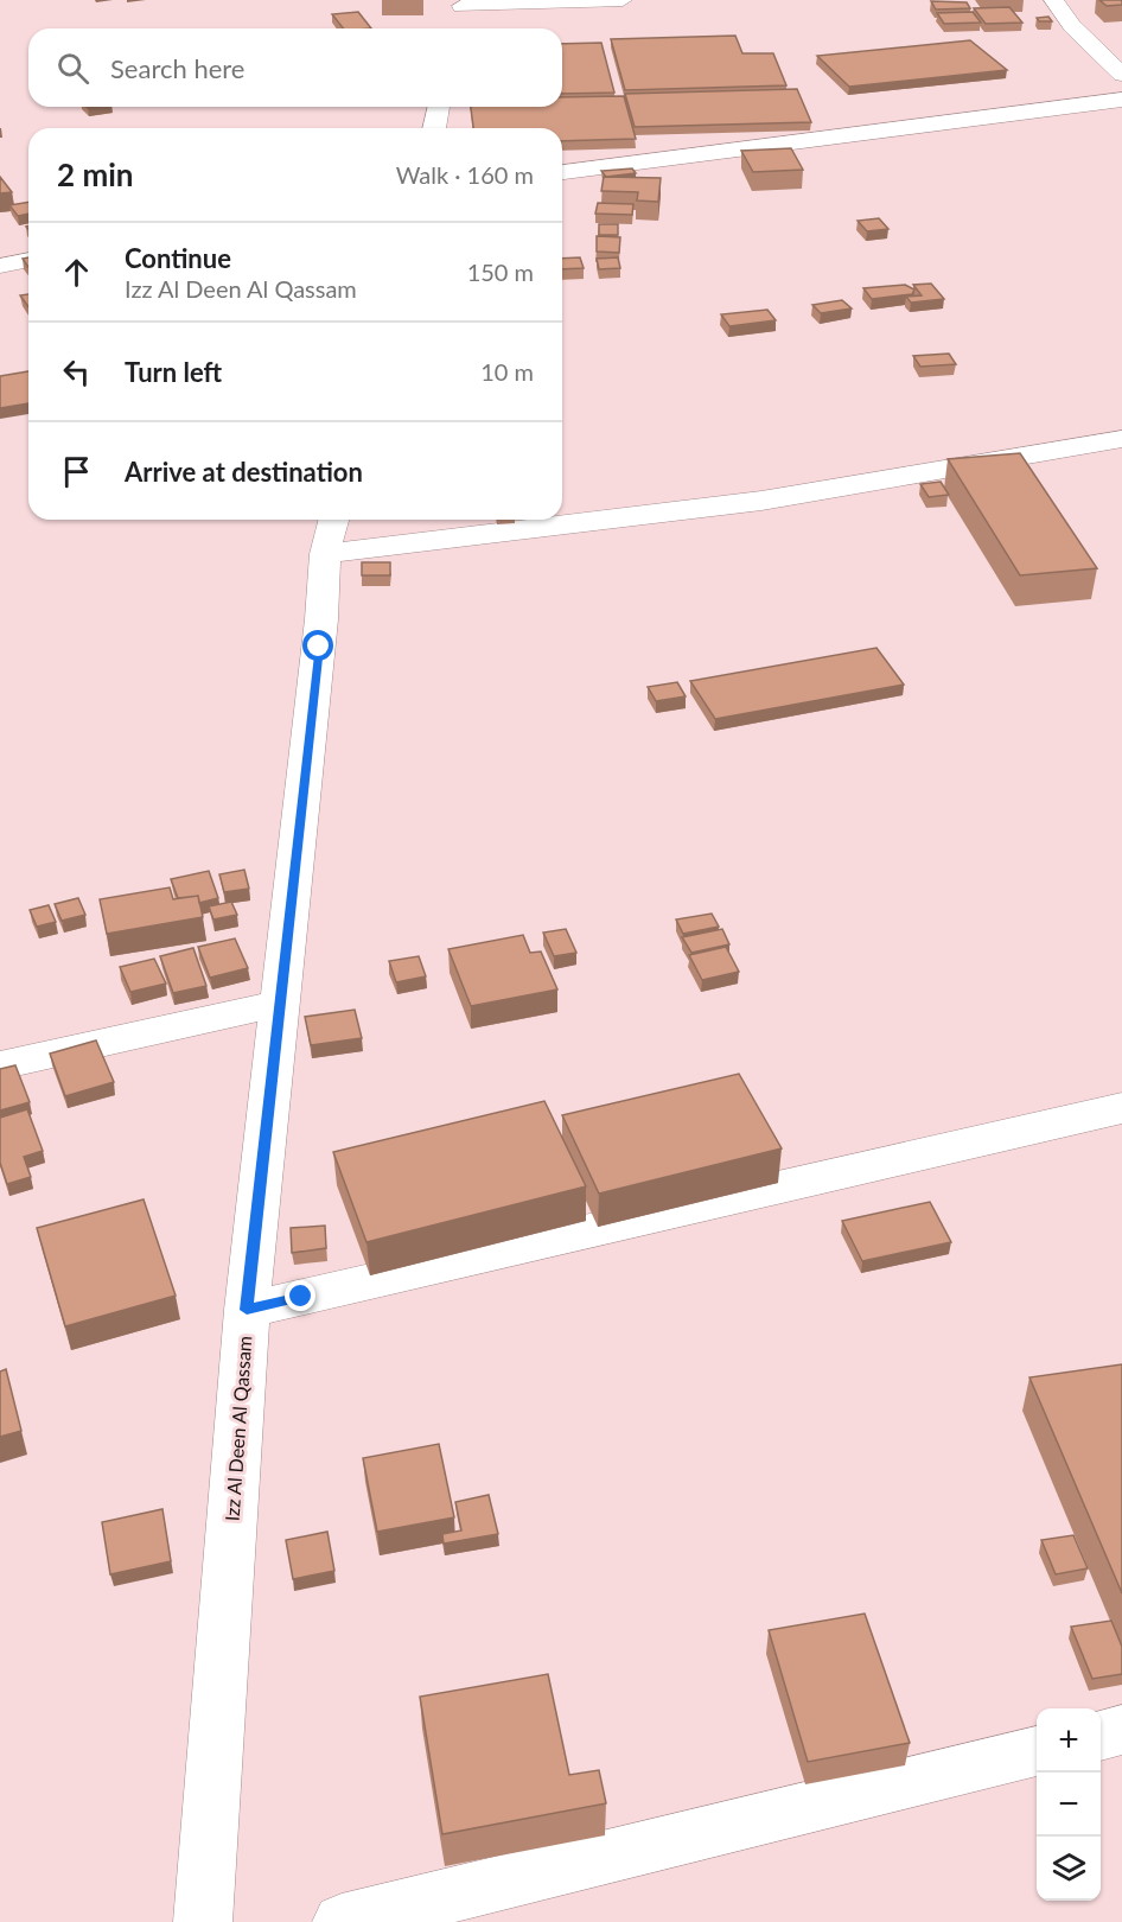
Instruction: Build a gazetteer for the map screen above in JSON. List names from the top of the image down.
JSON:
{
  "streets": {
    "street": ["Izz Al Deen Al Qassam"]
  },
  "page": {
    "search": "Search here",
    "heading": ["2 min", "Walk · 160 m"],
    "list": [
      ["Continue", "Izz Al Deen Al Qassam", "150 m"],
      ["Turn left", "10 m"],
      "Arrive at destination"
    ],
    "map_buttons": ["+", "−"]
  }
}
